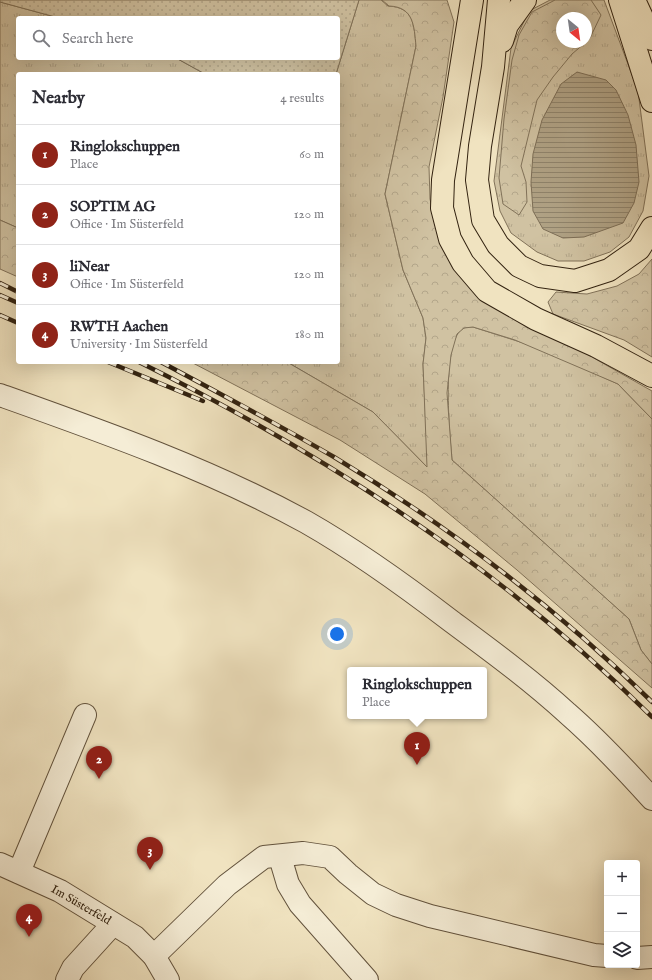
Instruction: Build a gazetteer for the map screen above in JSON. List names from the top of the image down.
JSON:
{
  "streets": {
    "street": ["Im Süsterfeld"]
  },
  "north": "bottom right",
  "page": {
    "search": "Search here",
    "heading": ["Nearby", "4 results"],
    "list": [
      {
        "mark": "1",
        "name": "Ringlokschuppen",
        "note": "Place",
        "value": "60 m"
      },
      {
        "mark": "2",
        "name": "SOPTIM AG",
        "note": "Office · Im Süsterfeld",
        "value": "120 m"
      },
      {
        "mark": "3",
        "name": "liNear",
        "note": "Office · Im Süsterfeld",
        "value": "120 m"
      },
      {
        "mark": "4",
        "name": "RWTH Aachen",
        "note": "University · Im Süsterfeld",
        "value": "180 m"
      }
    ],
    "popup": ["Ringlokschuppen", "Place"],
    "pins": [
      "1",
      "2",
      "3",
      "4"
    ],
    "map_buttons": ["+", "−"]
  }
}
